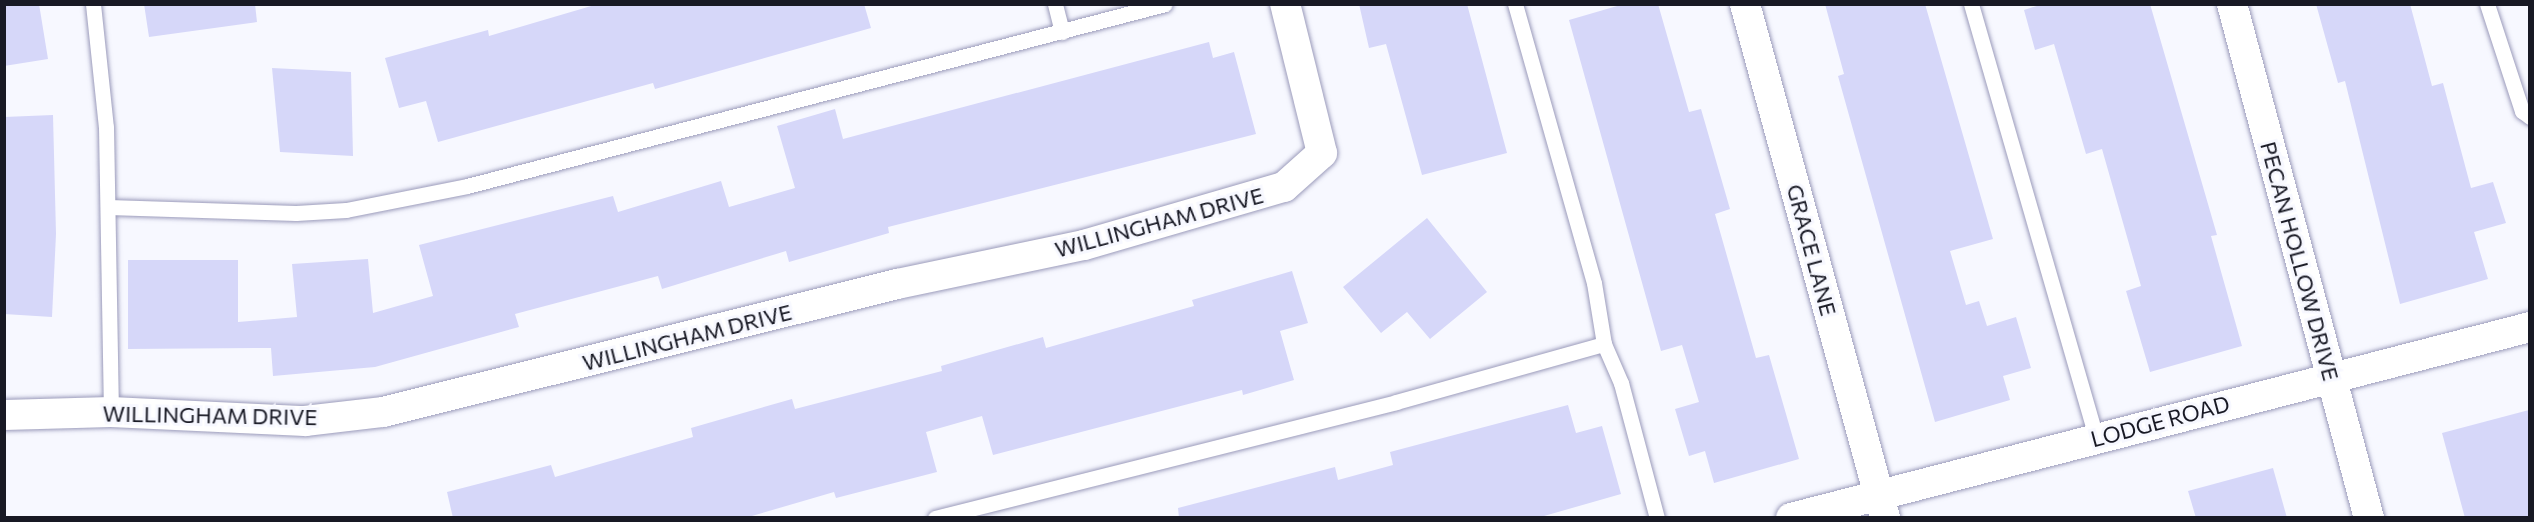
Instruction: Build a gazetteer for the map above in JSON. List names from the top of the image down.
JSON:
{
  "streets": {
    "street": [
      "WILLINGHAM DRIVE",
      "GRACE LANE",
      "PECAN HOLLOW DRIVE",
      "LODGE ROAD"
    ]
  },
  "crossings": [
    ["GRACE LANE", "LODGE ROAD"],
    ["PECAN HOLLOW DRIVE", "LODGE ROAD"]
  ]
}
